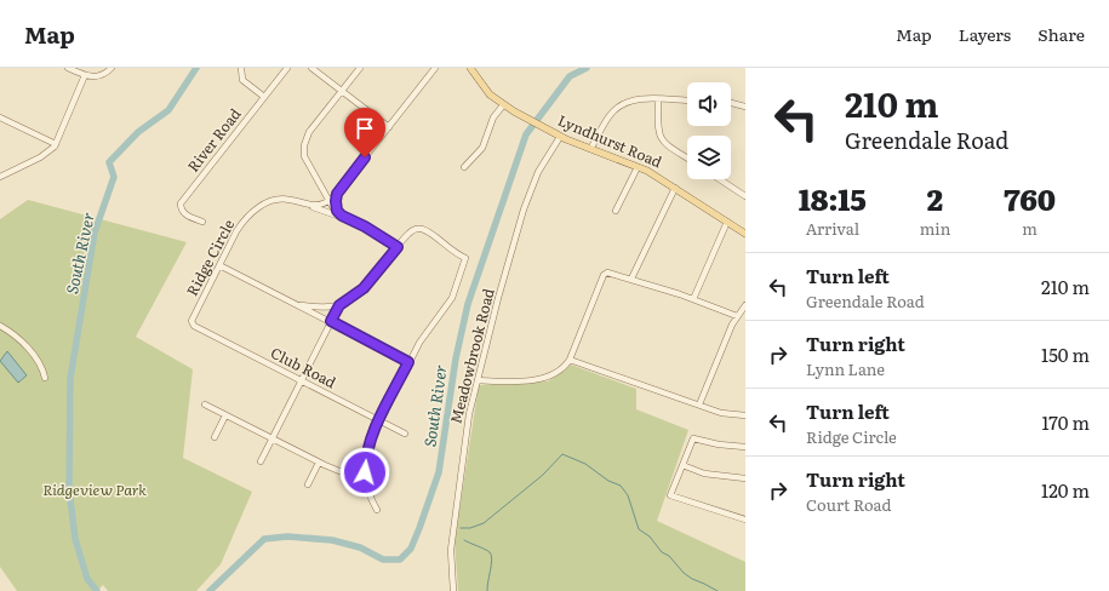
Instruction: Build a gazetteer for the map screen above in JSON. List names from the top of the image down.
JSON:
{
  "streets": {
    "main road": ["Lyndhurst Road"],
    "street": [
      "River Road",
      "Ridge Circle",
      "Meadowbrook Road",
      "Club Road"
    ]
  },
  "crossings": [
    ["Lyndhurst Road", "Meadowbrook Road"],
    ["Ridge Circle", "Club Road"]
  ],
  "water": ["South River"],
  "parks": ["Ridgeview Park"],
  "page": {
    "header": "Map",
    "nav": ["Map", "Layers", "Share"],
    "turn": ["210 m", "Greendale Road"],
    "eta": [
      "18:15",
      "Arrival",
      "2",
      "min",
      "760",
      "m"
    ],
    "list": [
      {
        "name": "Turn left",
        "note": "Greendale Road",
        "value": "210 m"
      },
      {
        "name": "Turn right",
        "note": "Lynn Lane",
        "value": "150 m"
      },
      {
        "name": "Turn left",
        "note": "Ridge Circle",
        "value": "170 m"
      },
      {
        "name": "Turn right",
        "note": "Court Road",
        "value": "120 m"
      }
    ]
  }
}
